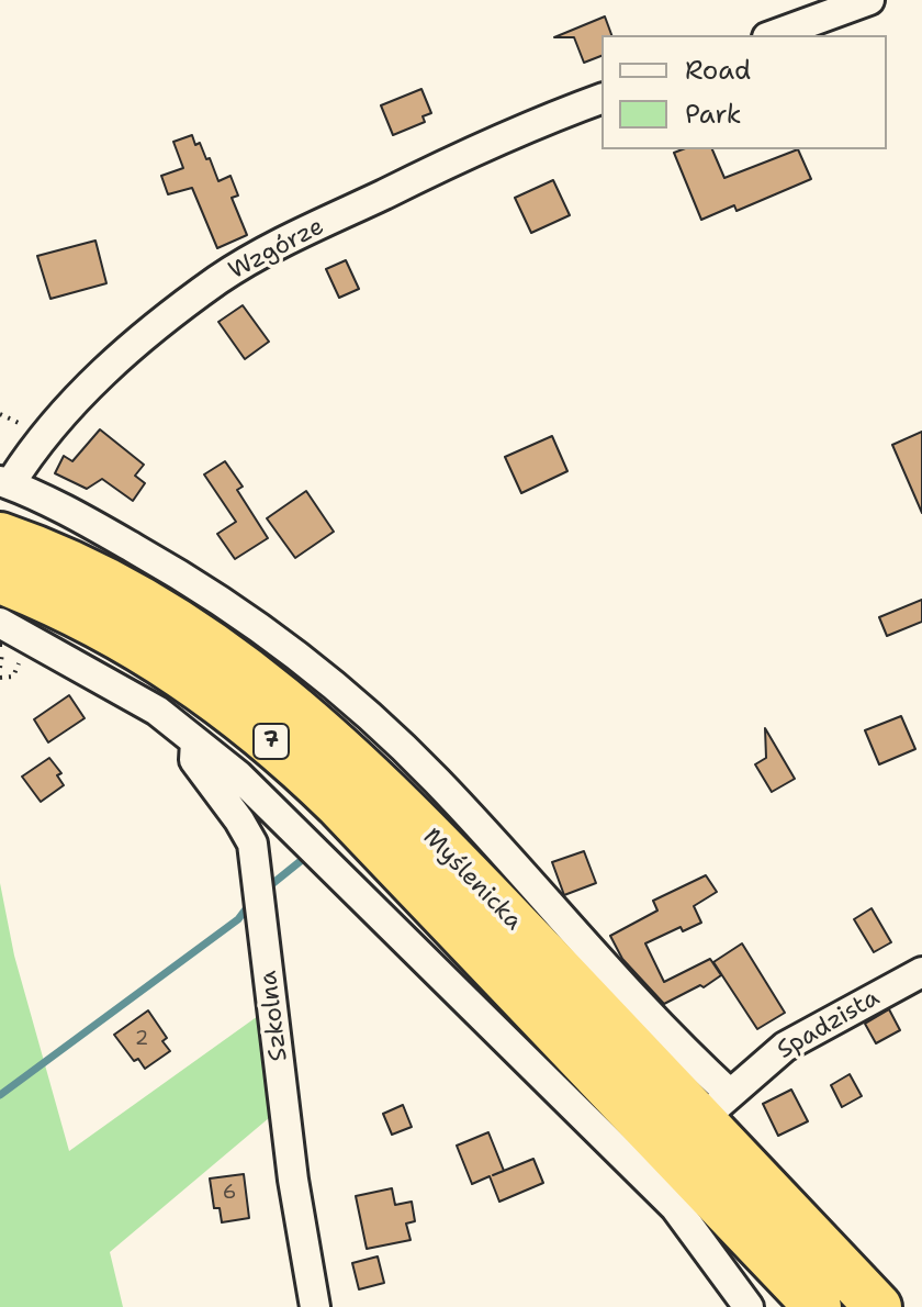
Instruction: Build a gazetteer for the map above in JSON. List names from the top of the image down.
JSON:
{
  "streets": {
    "highway": ["7", "Myślenicka"],
    "street": ["Wzgórze", "Szkolna", "Spadzista"]
  },
  "crossings": [
    ["Myślenicka", "Spadzista"]
  ],
  "house_numbers": ["2", "6"],
  "legend": ["Road", "Park"]
}
